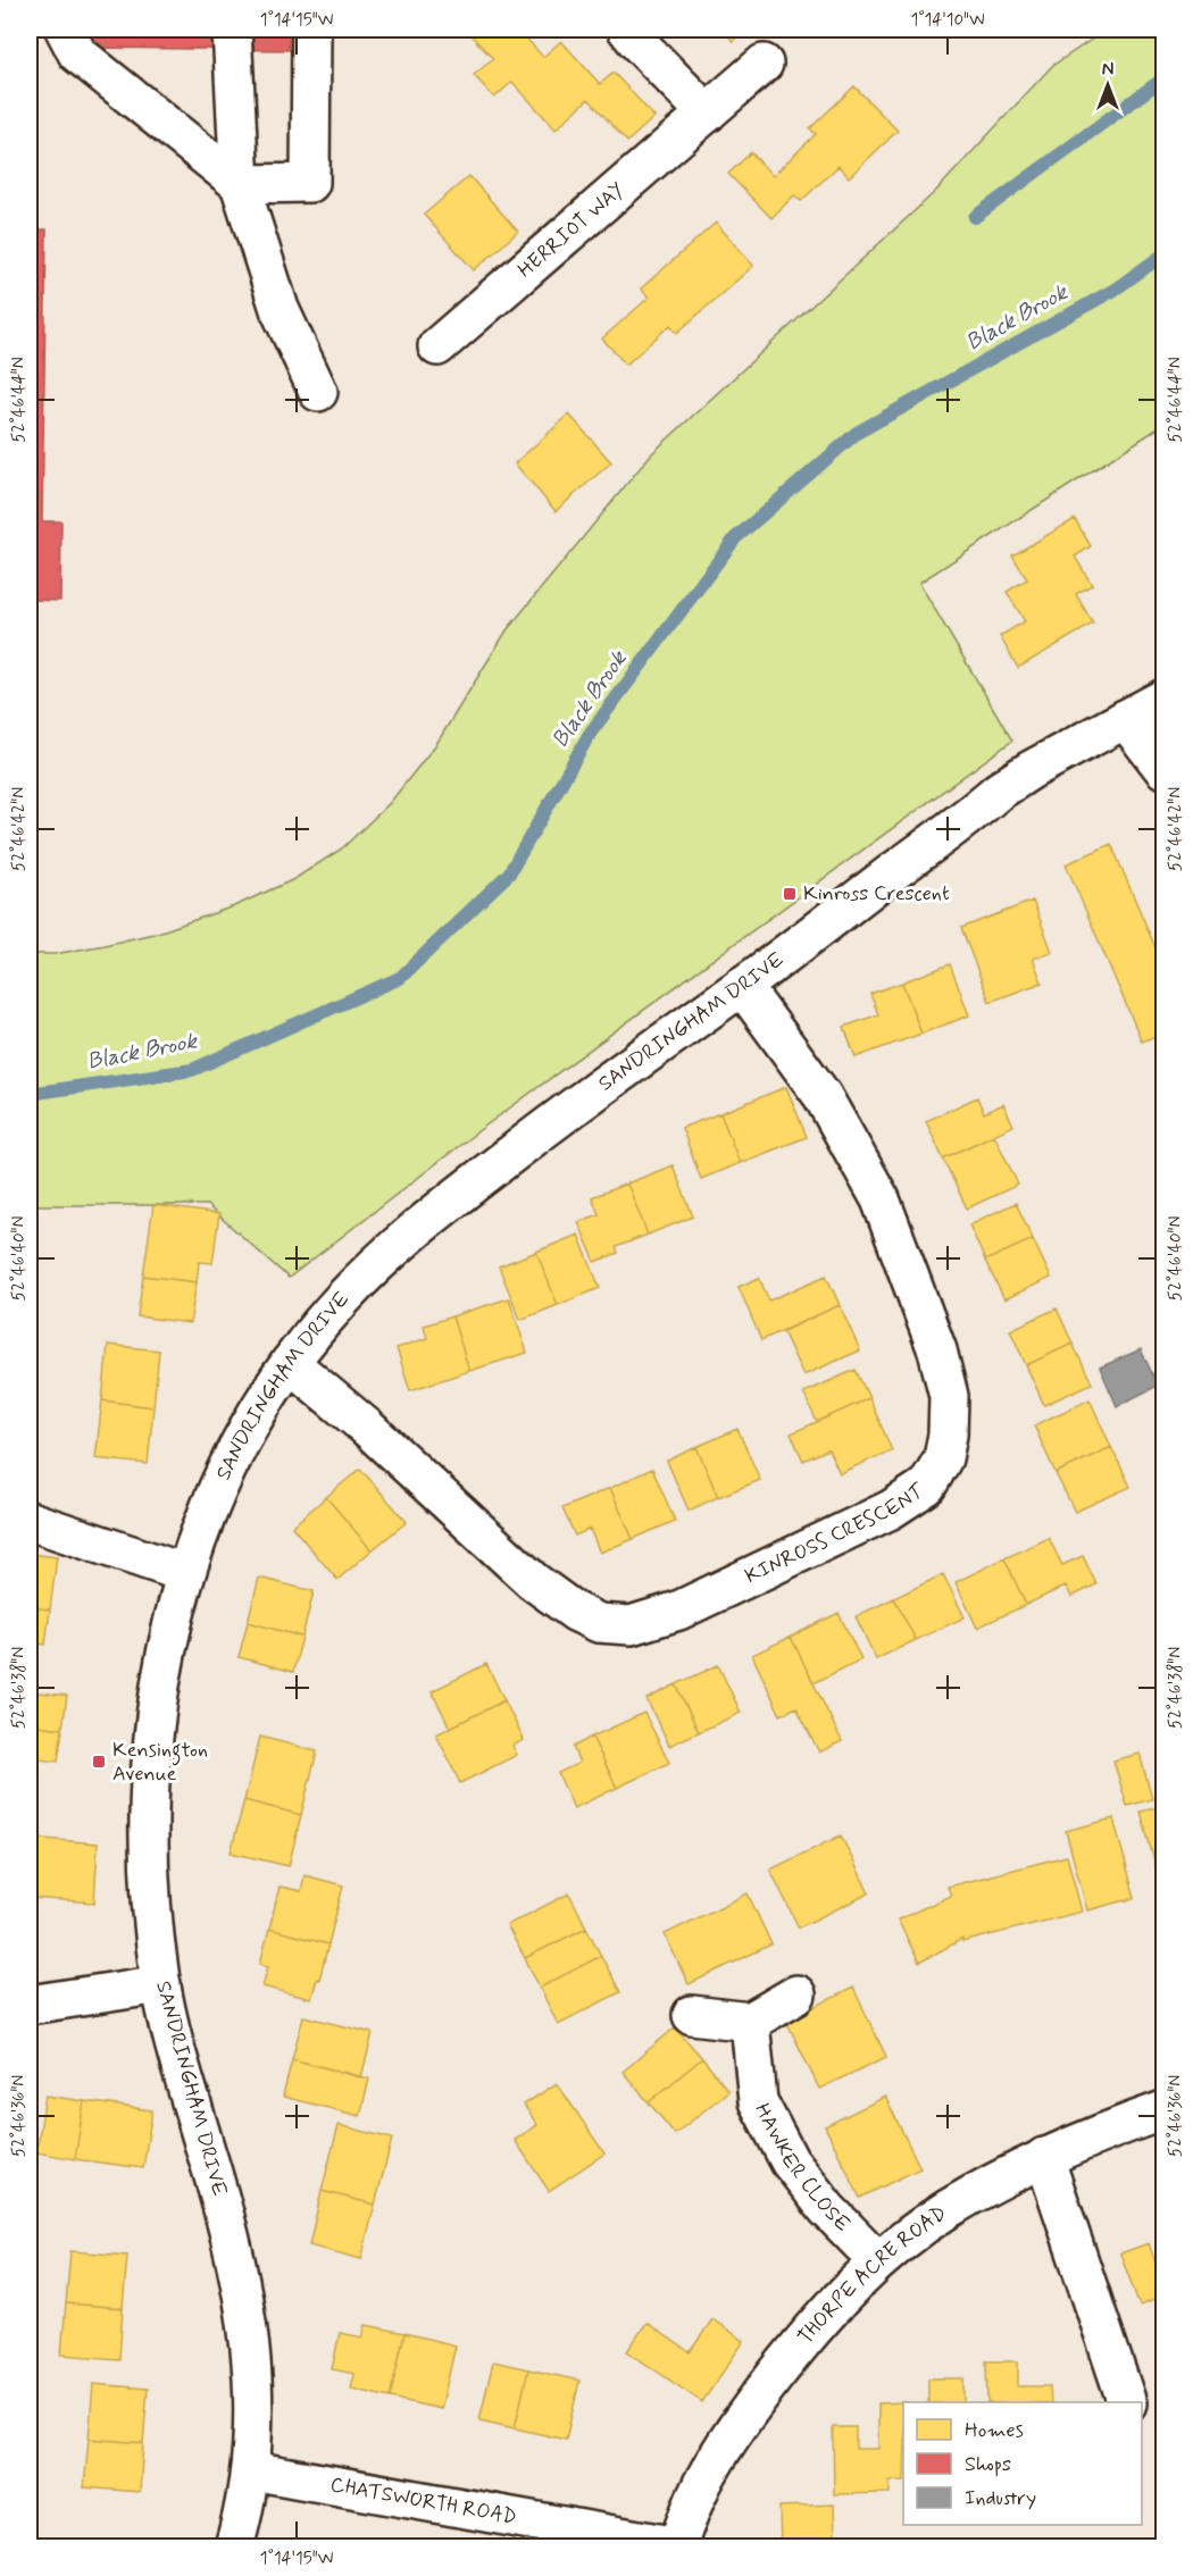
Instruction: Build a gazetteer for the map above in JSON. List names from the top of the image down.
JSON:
{
  "streets": {
    "street": [
      "HERRIOT WAY",
      "SANDRINGHAM DRIVE",
      "KINROSS CRESCENT",
      "HAWKER CLOSE",
      "THORPE ACRE ROAD",
      "CHATSWORTH ROAD"
    ]
  },
  "crossings": [
    ["SANDRINGHAM DRIVE", "KINROSS CRESCENT"],
    ["SANDRINGHAM DRIVE", "CHATSWORTH ROAD"],
    ["HAWKER CLOSE", "THORPE ACRE ROAD"],
    ["THORPE ACRE ROAD", "CHATSWORTH ROAD"]
  ],
  "water": ["Black Brook"],
  "places": {
    "transit": ["Kinross Crescent", "Kensington Avenue"]
  },
  "legend": ["Homes", "Shops", "Industry"],
  "north": "top",
  "coordinates": [
    "1°14'15\"W",
    "1°14'10\"W",
    "52°46'44\"N",
    "52°46'42\"N",
    "52°46'40\"N",
    "52°46'38\"N",
    "52°46'36\"N"
  ]
}
